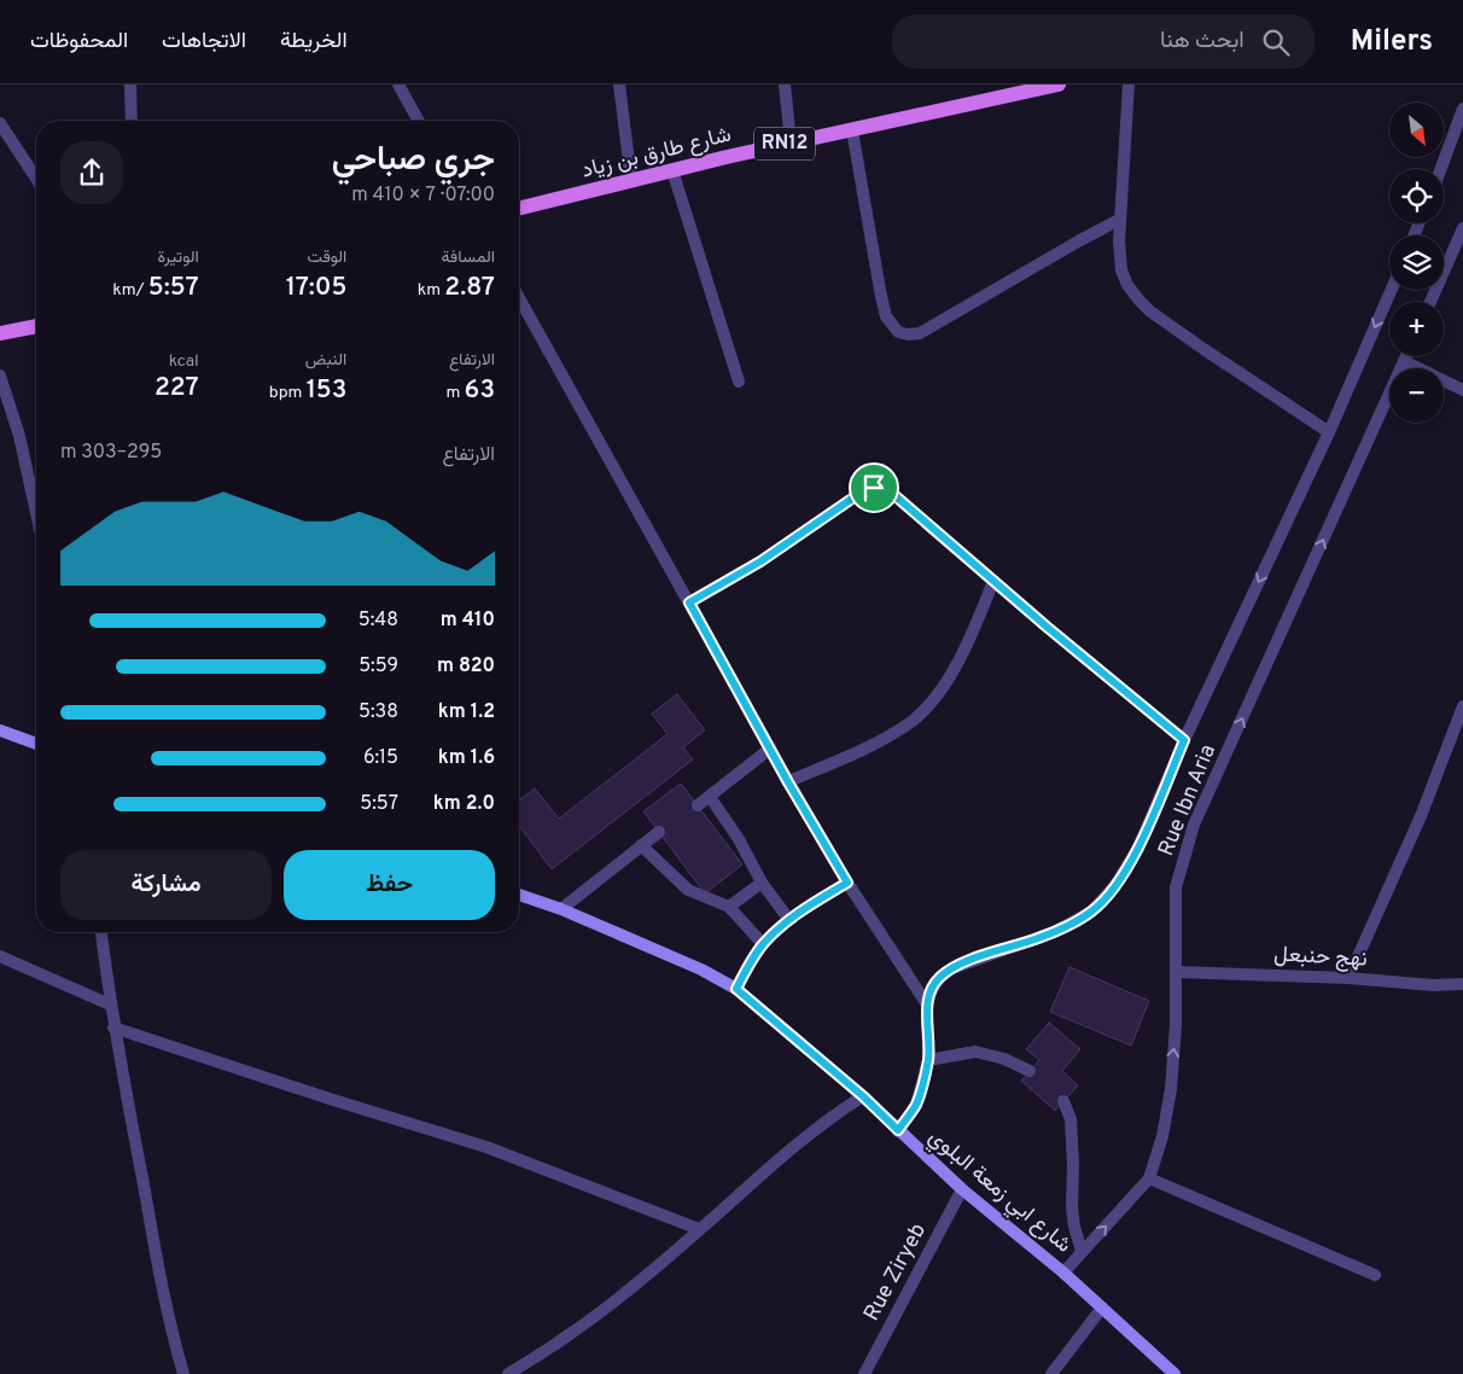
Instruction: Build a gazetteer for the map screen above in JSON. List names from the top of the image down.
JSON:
{
  "streets": {
    "main road": ["RN12", "شارع طارق بن زياد", "شارع ابي زمعة البلوي"],
    "street": ["Rue Ibn Aria", "نهج حنبعل", "Rue Ziryeb"]
  },
  "crossings": [
    ["Rue Ibn Aria", "نهج حنبعل"],
    ["Rue Ibn Aria", "شارع ابي زمعة البلوي"],
    ["شارع ابي زمعة البلوي", "Rue Ziryeb"]
  ],
  "north": "bottom right",
  "page": {
    "header": "Milers",
    "search": "ابحث هنا",
    "nav": ["الخريطة", "الاتجاهات", "المحفوظات"],
    "map_buttons": ["+", "−"],
    "heading": ["جري صباحي", "07:00 · 7 × 410 m"],
    "stats": [
      ["المسافة", "2.87 km"],
      ["الوقت", "17:05"],
      ["الوتيرة", "5:57 /km"],
      ["الارتفاع", "63 m"],
      ["النبض", "153 bpm"],
      ["kcal", "227"]
    ],
    "chart": ["الارتفاع", "295–303 m"],
    "list": [
      {
        "name": "410 m",
        "note": "5:48"
      },
      {
        "name": "820 m",
        "note": "5:59"
      },
      {
        "name": "1.2 km",
        "note": "5:38"
      },
      {
        "name": "1.6 km",
        "note": "6:15"
      },
      {
        "name": "2.0 km",
        "note": "5:57"
      }
    ],
    "buttons": ["حفظ", "مشاركة"]
  }
}
